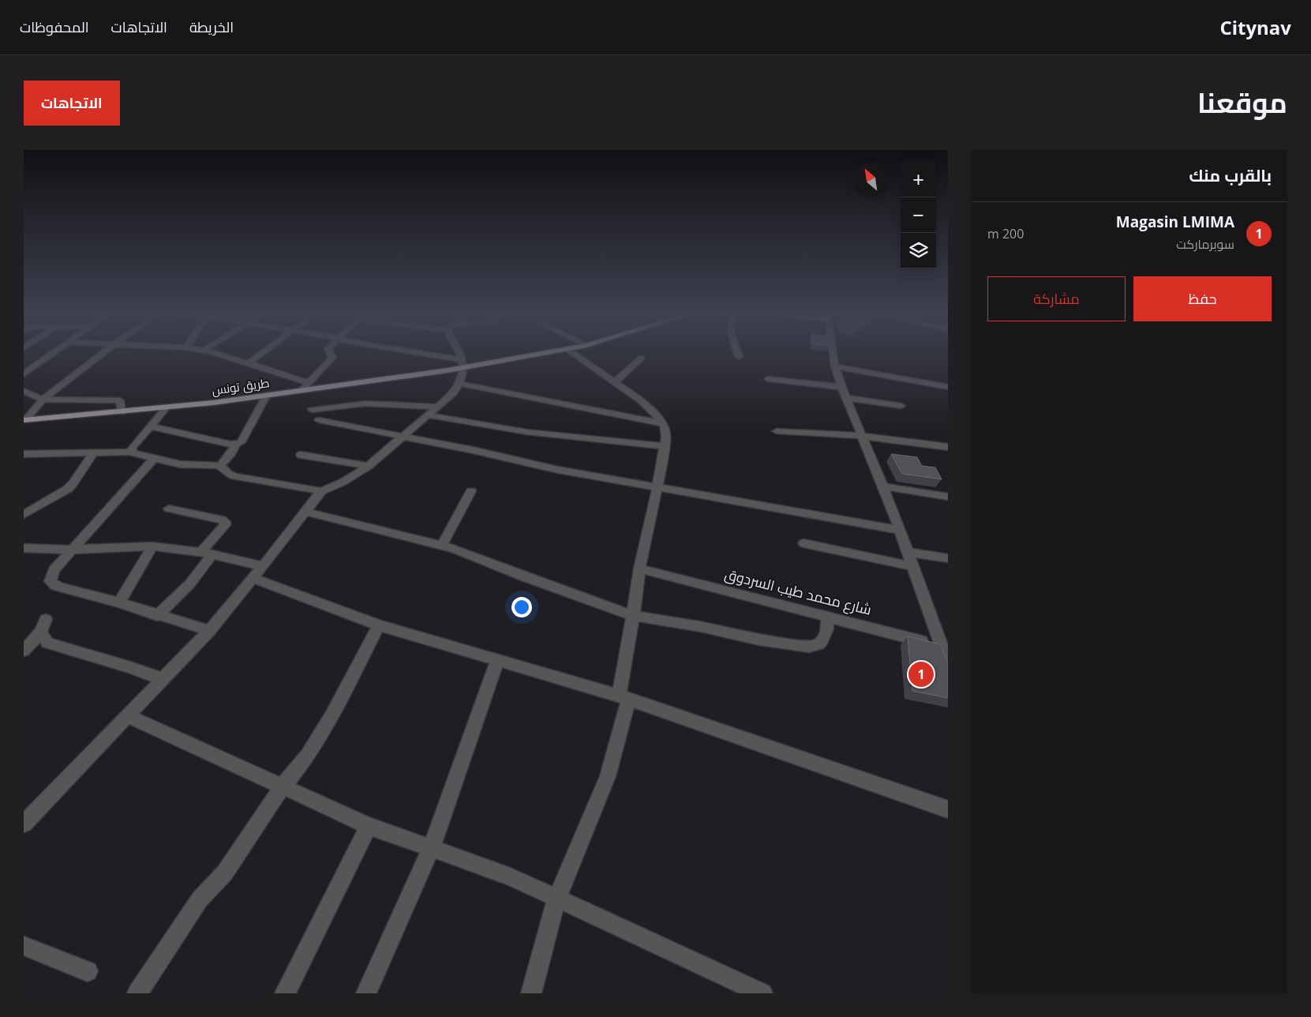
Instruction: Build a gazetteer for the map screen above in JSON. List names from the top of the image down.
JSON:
{
  "streets": {
    "main road": ["طريق تونس"],
    "street": ["شارع محمد طيب السردوق"]
  },
  "north": "top left",
  "page": {
    "header": "Citynav",
    "nav": ["الخريطة", "الاتجاهات", "المحفوظات"],
    "title": "موقعنا",
    "buttons": [
      "الاتجاهات",
      ["حفظ", "مشاركة"]
    ],
    "heading": "بالقرب منك",
    "map_buttons": ["+", "−"],
    "list": [
      {
        "mark": "1",
        "name": "Magasin LMIMA",
        "note": "سوبرماركت",
        "value": "200 m"
      }
    ],
    "pins": "1"
  }
}
